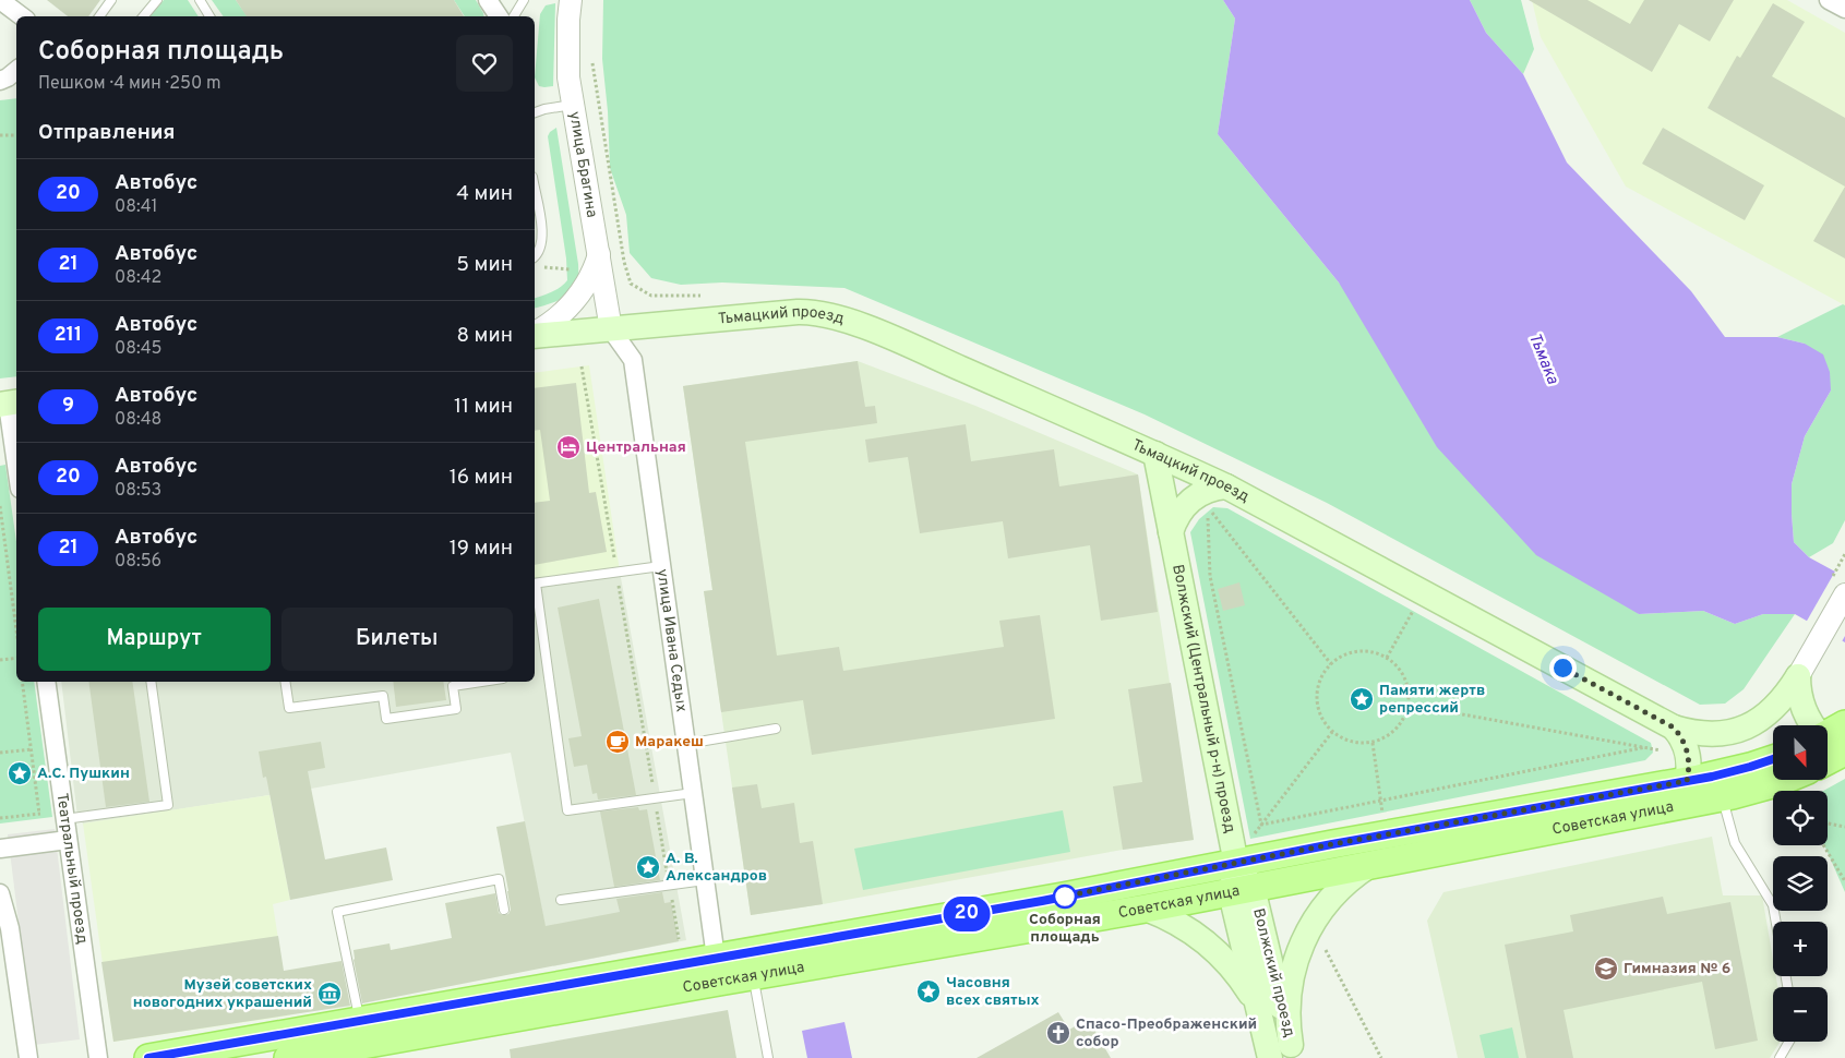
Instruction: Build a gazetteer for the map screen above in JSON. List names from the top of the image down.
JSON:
{
  "streets": {
    "main road": [
      "Тьмацкий проезд",
      "Волжский (Центральный р-н) проезд",
      "Советская улица",
      "Волжский проезд"
    ],
    "street": ["улица Брагина", "улица Ивана Седых", "Театральный проезд"]
  },
  "crossings": [
    ["улица Брагина", "Тьмацкий проезд"],
    ["улица Брагина", "улица Ивана Седых"],
    ["Тьмацкий проезд", "улица Ивана Седых"],
    ["Тьмацкий проезд", "Волжский (Центральный р-н) проезд"],
    ["улица Ивана Седых", "Советская улица"],
    ["Волжский (Центральный р-н) проезд", "Советская улица"],
    ["Волжский (Центральный р-н) проезд", "Волжский проезд"],
    ["Советская улица", "Волжский проезд"]
  ],
  "water": ["Тьмака"],
  "places": {
    "hotel": ["Центральная"],
    "place": [
      "Памяти жертв репрессий",
      "А.С. Пушкин",
      "А. В. Александров",
      "Часовня всех святых"
    ],
    "cafe": ["Маракеш"],
    "other": ["Соборная площадь"],
    "school or university": ["Гимназия № 6"],
    "museum": ["Музей советских новогодних украшений"],
    "church": ["Спасо-Преображенский собор"]
  },
  "lines": ["bus line 20"],
  "north": "bottom",
  "page": {
    "on_map": "20",
    "heading": [
      ["Соборная площадь", "Пешком · 4 мин · 250 m"],
      "Отправления"
    ],
    "list": [
      {
        "mark": "20",
        "name": "Автобус",
        "note": "08:41",
        "value": "4 мин"
      },
      {
        "mark": "21",
        "name": "Автобус",
        "note": "08:42",
        "value": "5 мин"
      },
      {
        "mark": "211",
        "name": "Автобус",
        "note": "08:45",
        "value": "8 мин"
      },
      {
        "mark": "9",
        "name": "Автобус",
        "note": "08:48",
        "value": "11 мин"
      },
      {
        "mark": "20",
        "name": "Автобус",
        "note": "08:53",
        "value": "16 мин"
      },
      {
        "mark": "21",
        "name": "Автобус",
        "note": "08:56",
        "value": "19 мин"
      }
    ],
    "buttons": ["Маршрут", "Билеты"],
    "map_buttons": ["+", "−"]
  }
}
